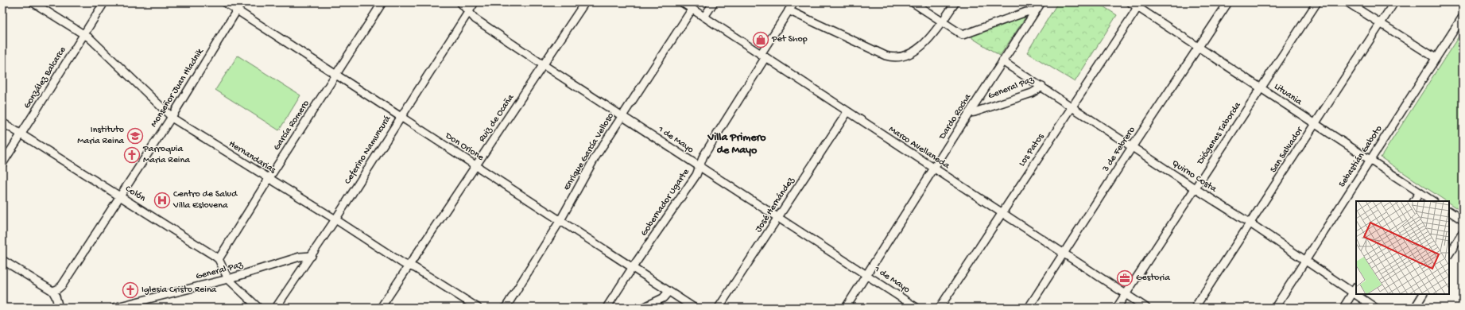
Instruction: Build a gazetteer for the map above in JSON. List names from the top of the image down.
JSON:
{
  "streets": {
    "street": [
      "González Balcarce",
      "Monseñor Juan Hladnik",
      "General Paz",
      "Lituania",
      "Dardo Rocha",
      "Ruiz de Ocaña",
      "García Romero",
      "Diógenes Taborda",
      "1 de Mayo",
      "Don Orione",
      "Marco Avellaneda",
      "3 de Febrero",
      "Ceferino Namuncurá",
      "Los Patos",
      "San Salvador",
      "Enrique García Velloso",
      "Sebastián Gaboto",
      "Hernandarias",
      "Quirno Costa",
      "Colón",
      "Gobernador Ugarte",
      "José Hernández"
    ]
  },
  "crossings": [
    ["González Balcarce", "Hernandarias"],
    ["González Balcarce", "Colón"],
    ["Monseñor Juan Hladnik", "Don Orione"],
    ["Monseñor Juan Hladnik", "Hernandarias"],
    ["Monseñor Juan Hladnik", "Colón"],
    ["General Paz", "Dardo Rocha"],
    ["General Paz", "Ceferino Namuncurá"],
    ["General Paz", "Quirno Costa"],
    ["Lituania", "Diógenes Taborda"],
    ["Lituania", "3 de Febrero"],
    ["Lituania", "Los Patos"],
    ["Lituania", "San Salvador"],
    ["Lituania", "Sebastián Gaboto"],
    ["Dardo Rocha", "1 de Mayo"],
    ["Dardo Rocha", "Marco Avellaneda"],
    ["Dardo Rocha", "Quirno Costa"],
    ["Ruiz de Ocaña", "1 de Mayo"],
    ["Ruiz de Ocaña", "Don Orione"],
    ["Ruiz de Ocaña", "Hernandarias"],
    ["García Romero", "Don Orione"],
    ["García Romero", "Hernandarias"],
    ["García Romero", "Colón"],
    ["Diógenes Taborda", "Marco Avellaneda"],
    ["Diógenes Taborda", "Quirno Costa"],
    ["1 de Mayo", "Ceferino Namuncurá"],
    ["1 de Mayo", "Enrique García Velloso"],
    ["1 de Mayo", "Gobernador Ugarte"],
    ["1 de Mayo", "José Hernández"],
    ["Don Orione", "Ceferino Namuncurá"],
    ["Don Orione", "Enrique García Velloso"],
    ["Don Orione", "Gobernador Ugarte"],
    ["Marco Avellaneda", "3 de Febrero"],
    ["Marco Avellaneda", "Los Patos"],
    ["Marco Avellaneda", "Enrique García Velloso"],
    ["Marco Avellaneda", "Gobernador Ugarte"],
    ["Marco Avellaneda", "José Hernández"],
    ["3 de Febrero", "Quirno Costa"],
    ["Ceferino Namuncurá", "Hernandarias"],
    ["Los Patos", "Quirno Costa"],
    ["San Salvador", "Quirno Costa"],
    ["Sebastián Gaboto", "Quirno Costa"]
  ],
  "districts": ["Villa Primero de Mayo"],
  "places": {
    "shop": ["Pet Shop"],
    "school or university": ["Instituto Maria Reina"],
    "church": ["Parroquia Maria Reina", "Iglesia Cristo Reina"],
    "hospital": ["Centro de Salud Villa Eslovena"],
    "office": ["Gestoria"]
  }
}
